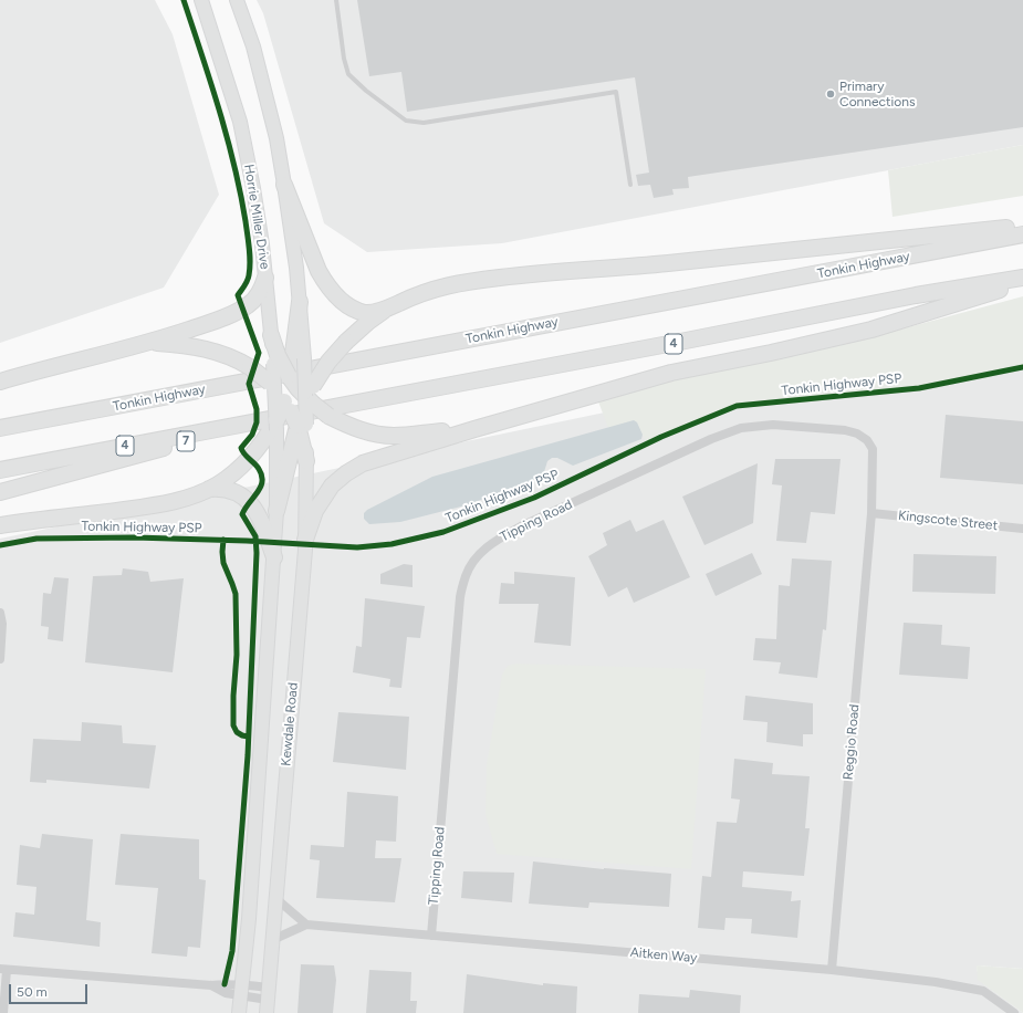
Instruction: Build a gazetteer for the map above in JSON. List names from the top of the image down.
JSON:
{
  "streets": {
    "highway": ["Tonkin Highway", "4", "7"],
    "main road": ["Horrie Miller Drive", "Kewdale Road"],
    "street": [
      "Tipping Road",
      "Kingscote Street",
      "Reggio Road",
      "Aitken Way"
    ],
    "cycle path": ["Tonkin Highway PSP"]
  },
  "crossings": [
    ["4", "7"],
    ["Tipping Road", "Kingscote Street"],
    ["Tipping Road", "Reggio Road"],
    ["Tipping Road", "Aitken Way"],
    ["Kingscote Street", "Reggio Road"],
    ["Kewdale Road", "Aitken Way"],
    ["Reggio Road", "Aitken Way"]
  ],
  "places": ["Primary Connections"],
  "scale_bar": "50 m"
}
